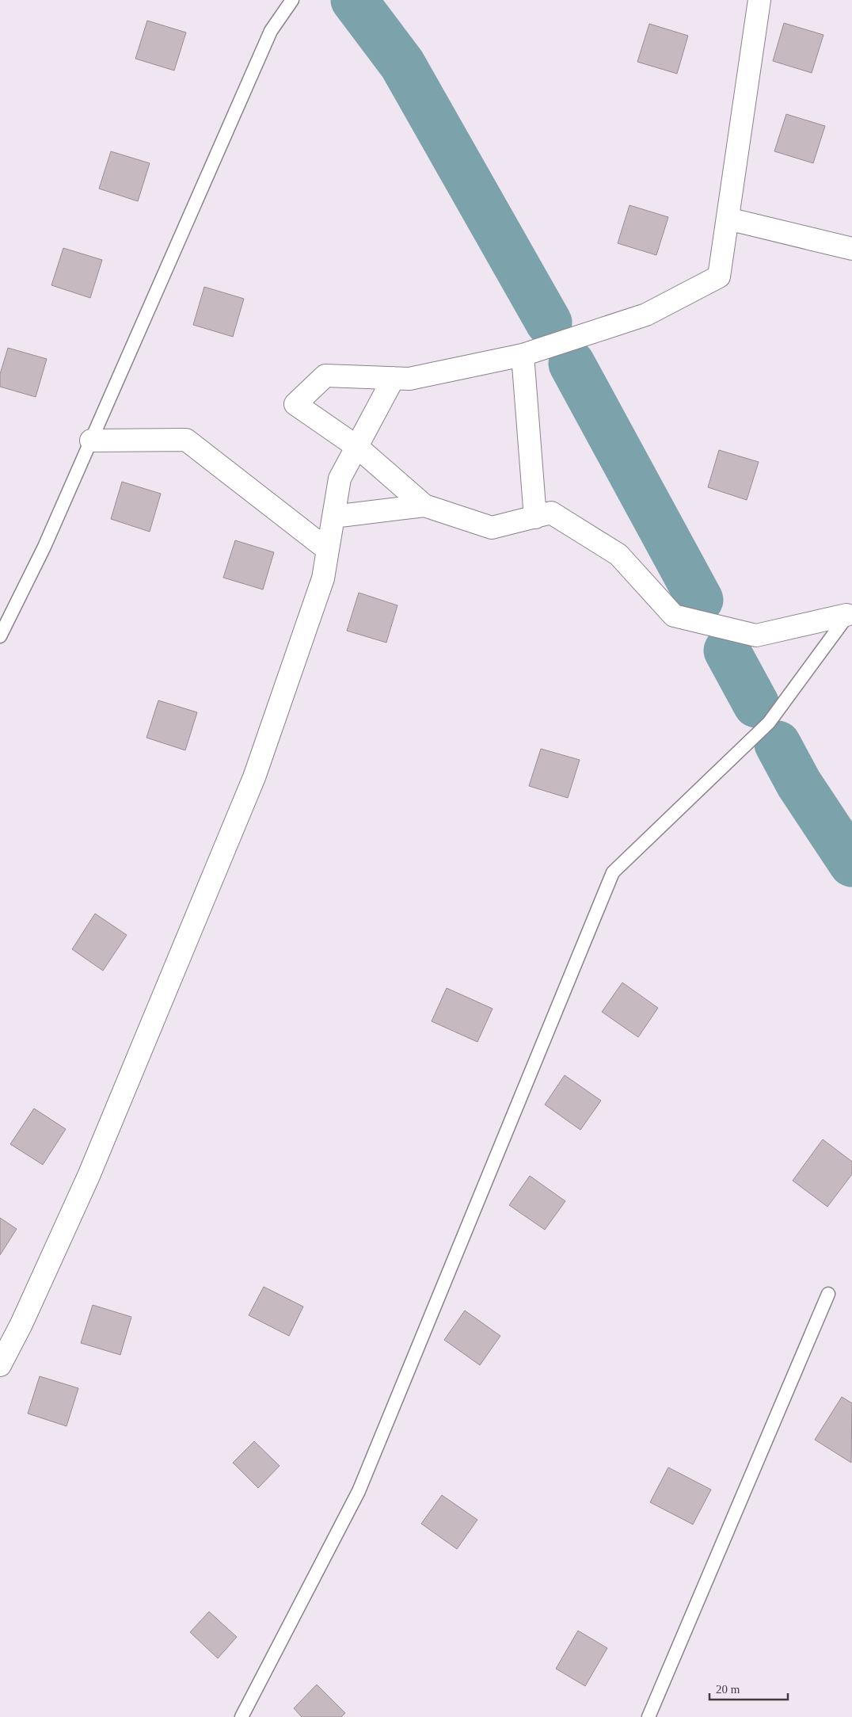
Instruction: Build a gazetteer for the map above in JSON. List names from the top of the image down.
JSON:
{
  "scale_bar": "20 m"
}
